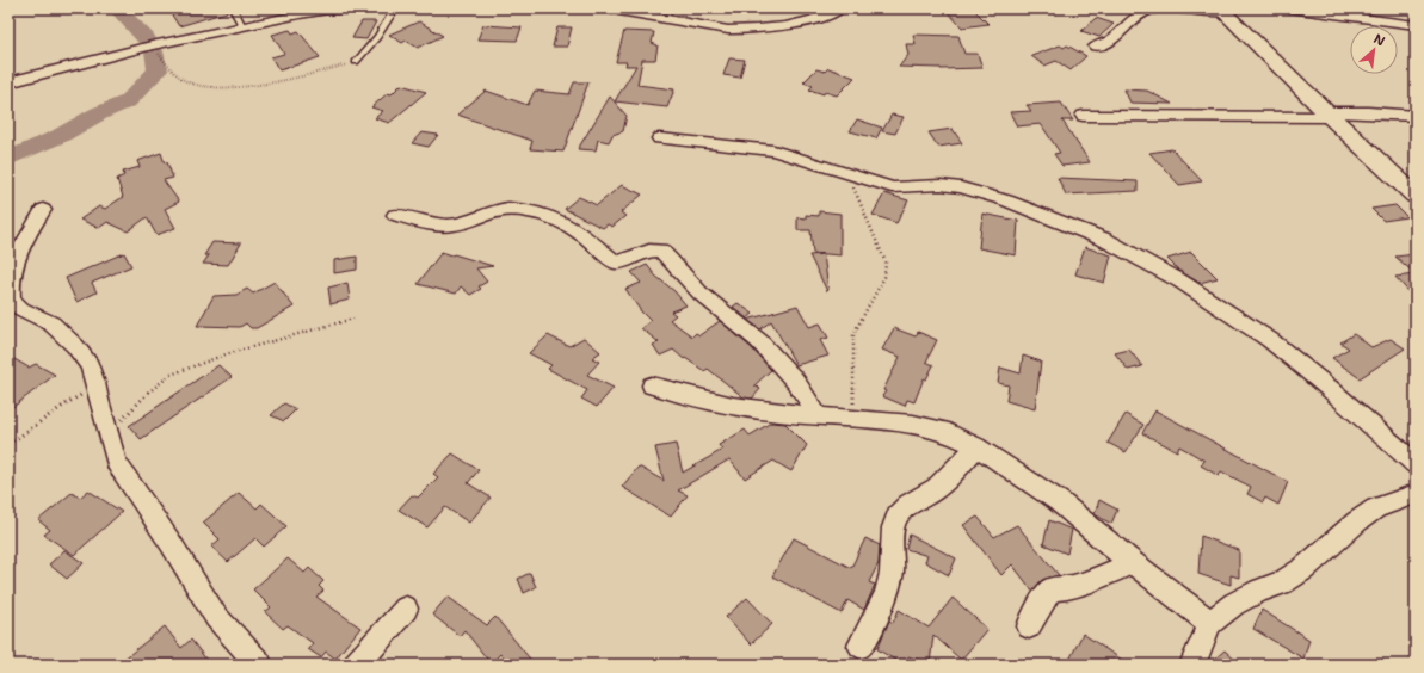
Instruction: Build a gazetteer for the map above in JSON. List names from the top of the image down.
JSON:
{
  "north": "top right"
}
